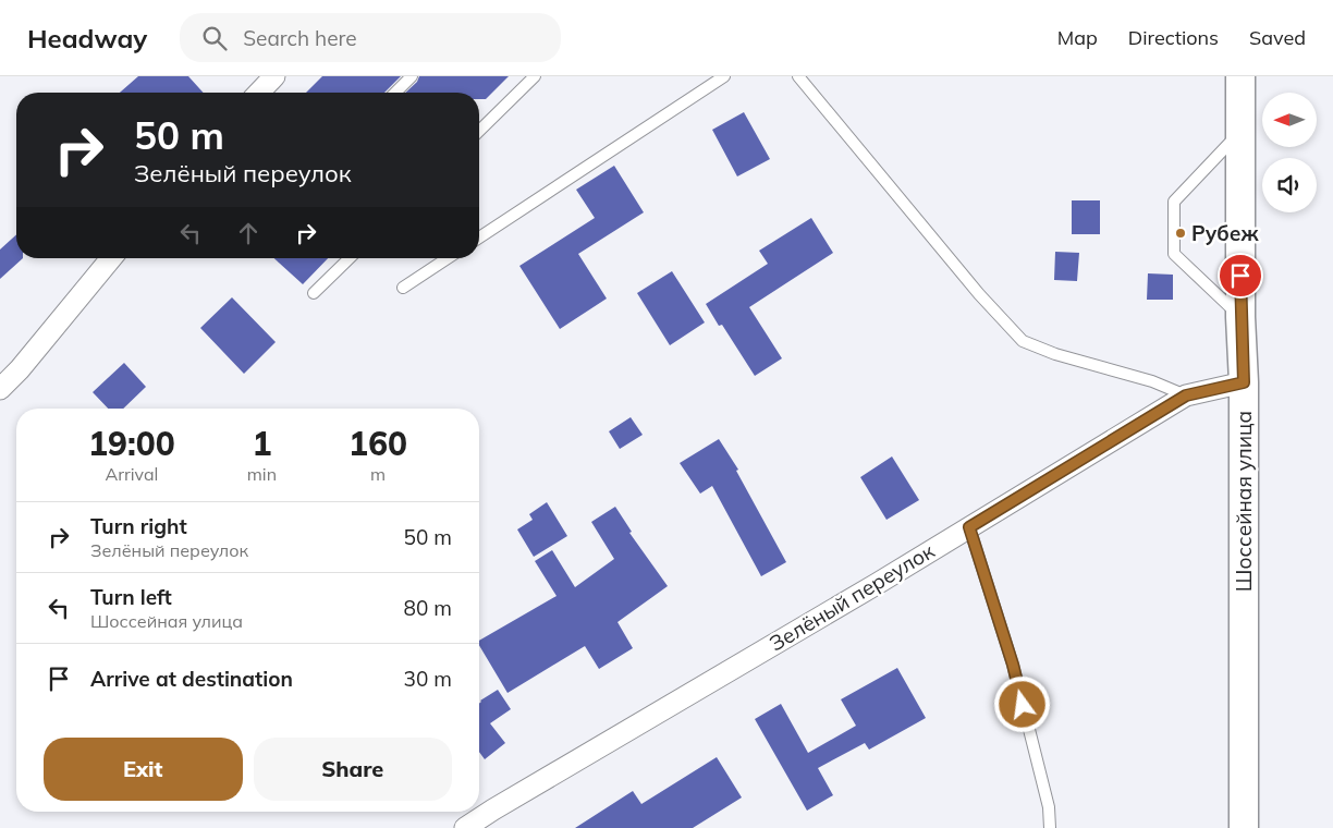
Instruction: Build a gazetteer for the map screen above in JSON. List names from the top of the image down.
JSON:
{
  "streets": {
    "main road": ["Шоссейная улица"],
    "street": ["Зелёный переулок"]
  },
  "crossings": [
    ["Шоссейная улица", "Зелёный переулок"]
  ],
  "places": ["Рубеж"],
  "north": "left",
  "page": {
    "header": "Headway",
    "search": "Search here",
    "nav": ["Map", "Directions", "Saved"],
    "turn": ["50 m", "Зелёный переулок"],
    "eta": [
      "19:00",
      "Arrival",
      "1",
      "min",
      "160",
      "m"
    ],
    "list": [
      {
        "name": "Turn right",
        "note": "Зелёный переулок",
        "value": "50 m"
      },
      {
        "name": "Turn left",
        "note": "Шоссейная улица",
        "value": "80 m"
      },
      {
        "name": "Arrive at destination",
        "value": "30 m"
      }
    ],
    "buttons": ["Exit", "Share"]
  }
}
